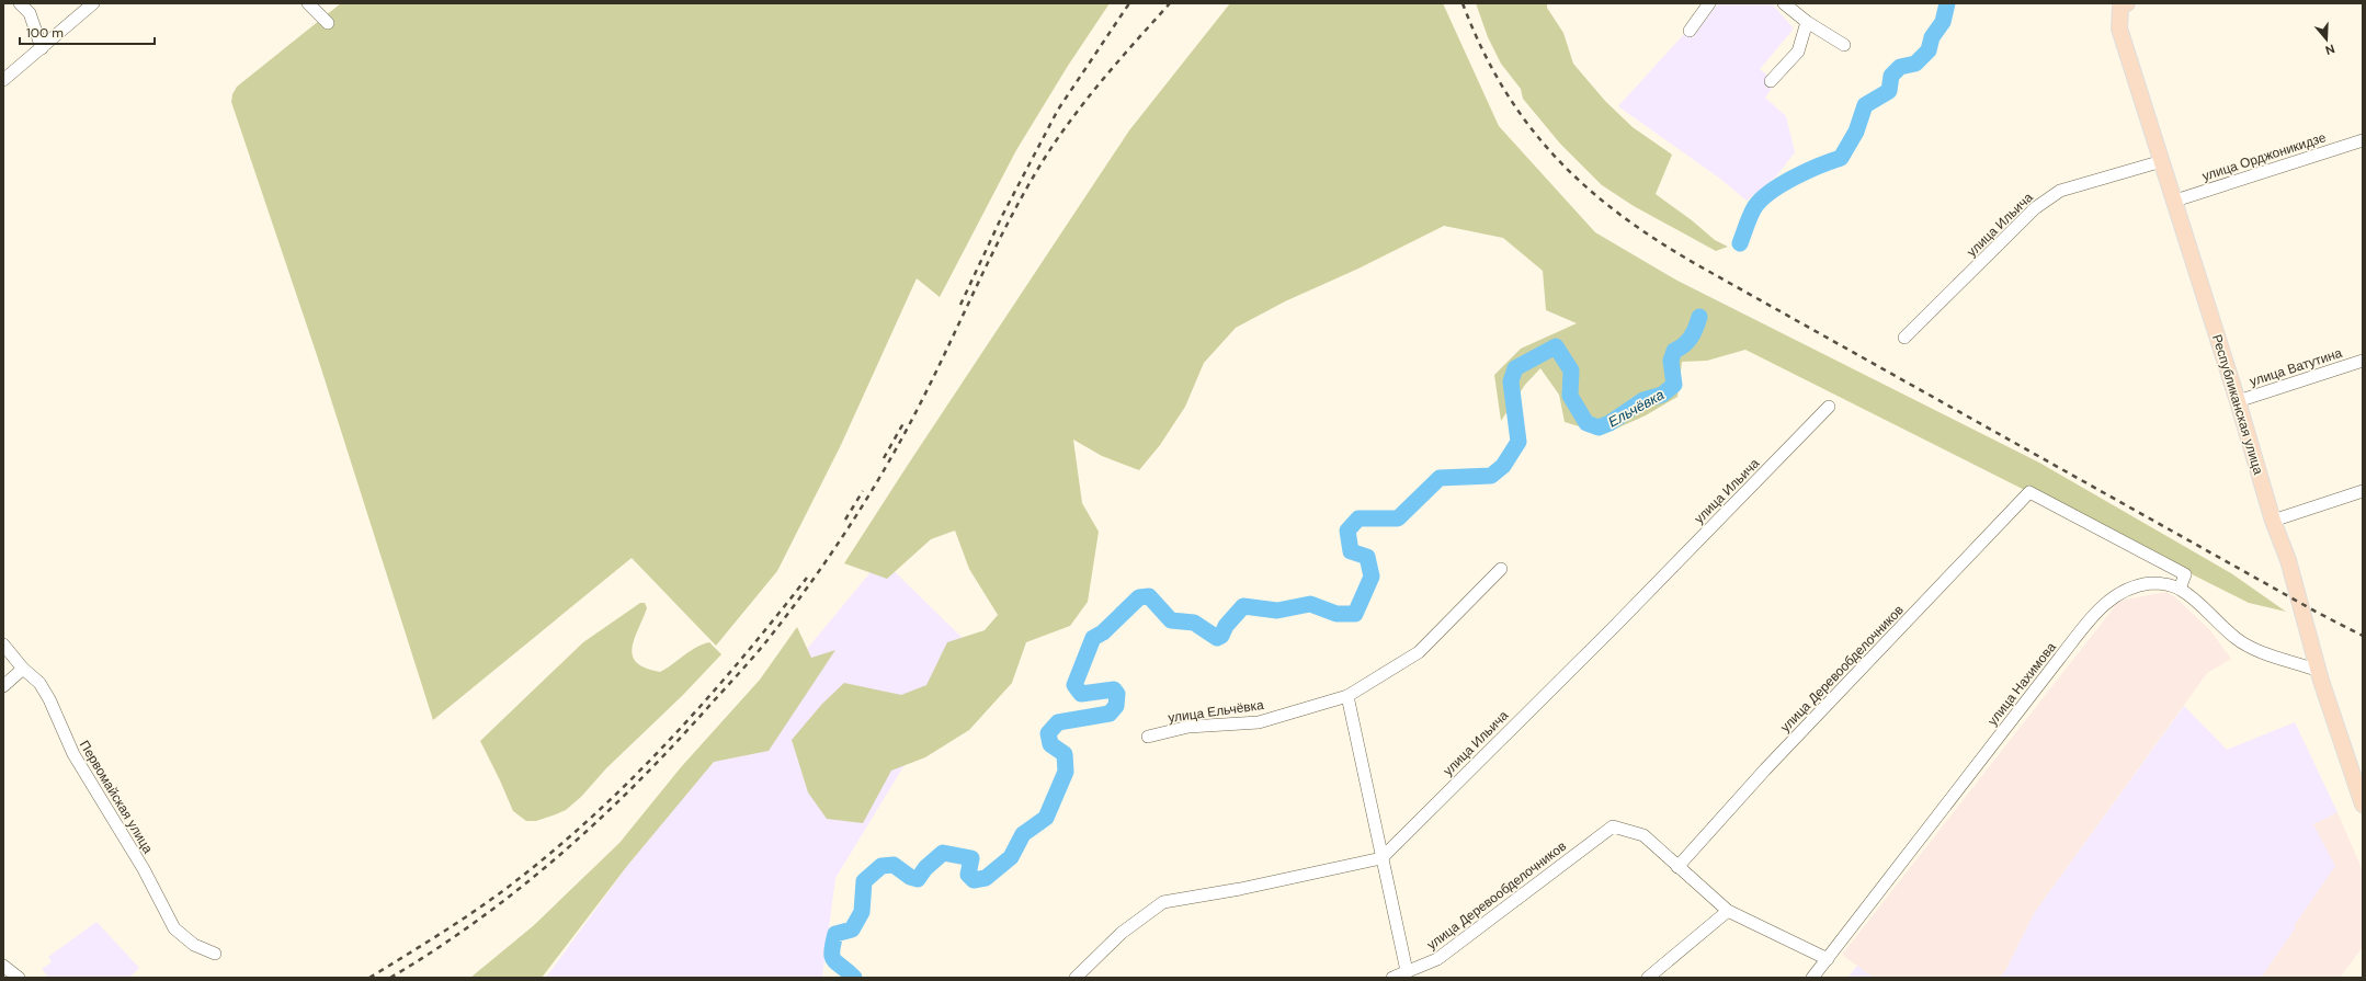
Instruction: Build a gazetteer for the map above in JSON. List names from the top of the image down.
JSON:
{
  "streets": {
    "main road": ["Республиканская улица"],
    "street": [
      "улица Орджоникидзе",
      "улица Ильича",
      "улица Ватутина",
      "улица Деревообделочников",
      "улица Нахимова",
      "улица Ельчёвка",
      "Первомайская улица"
    ]
  },
  "crossings": [
    ["улица Орджоникидзе", "Республиканская улица"],
    ["улица Ильича", "Республиканская улица"],
    ["улица Ватутина", "Республиканская улица"],
    ["Республиканская улица", "улица Нахимова"],
    ["улица Деревообделочников", "улица Нахимова"]
  ],
  "water": ["Ельчёвка"],
  "scale_bar": "100 m",
  "north": "bottom"
}
